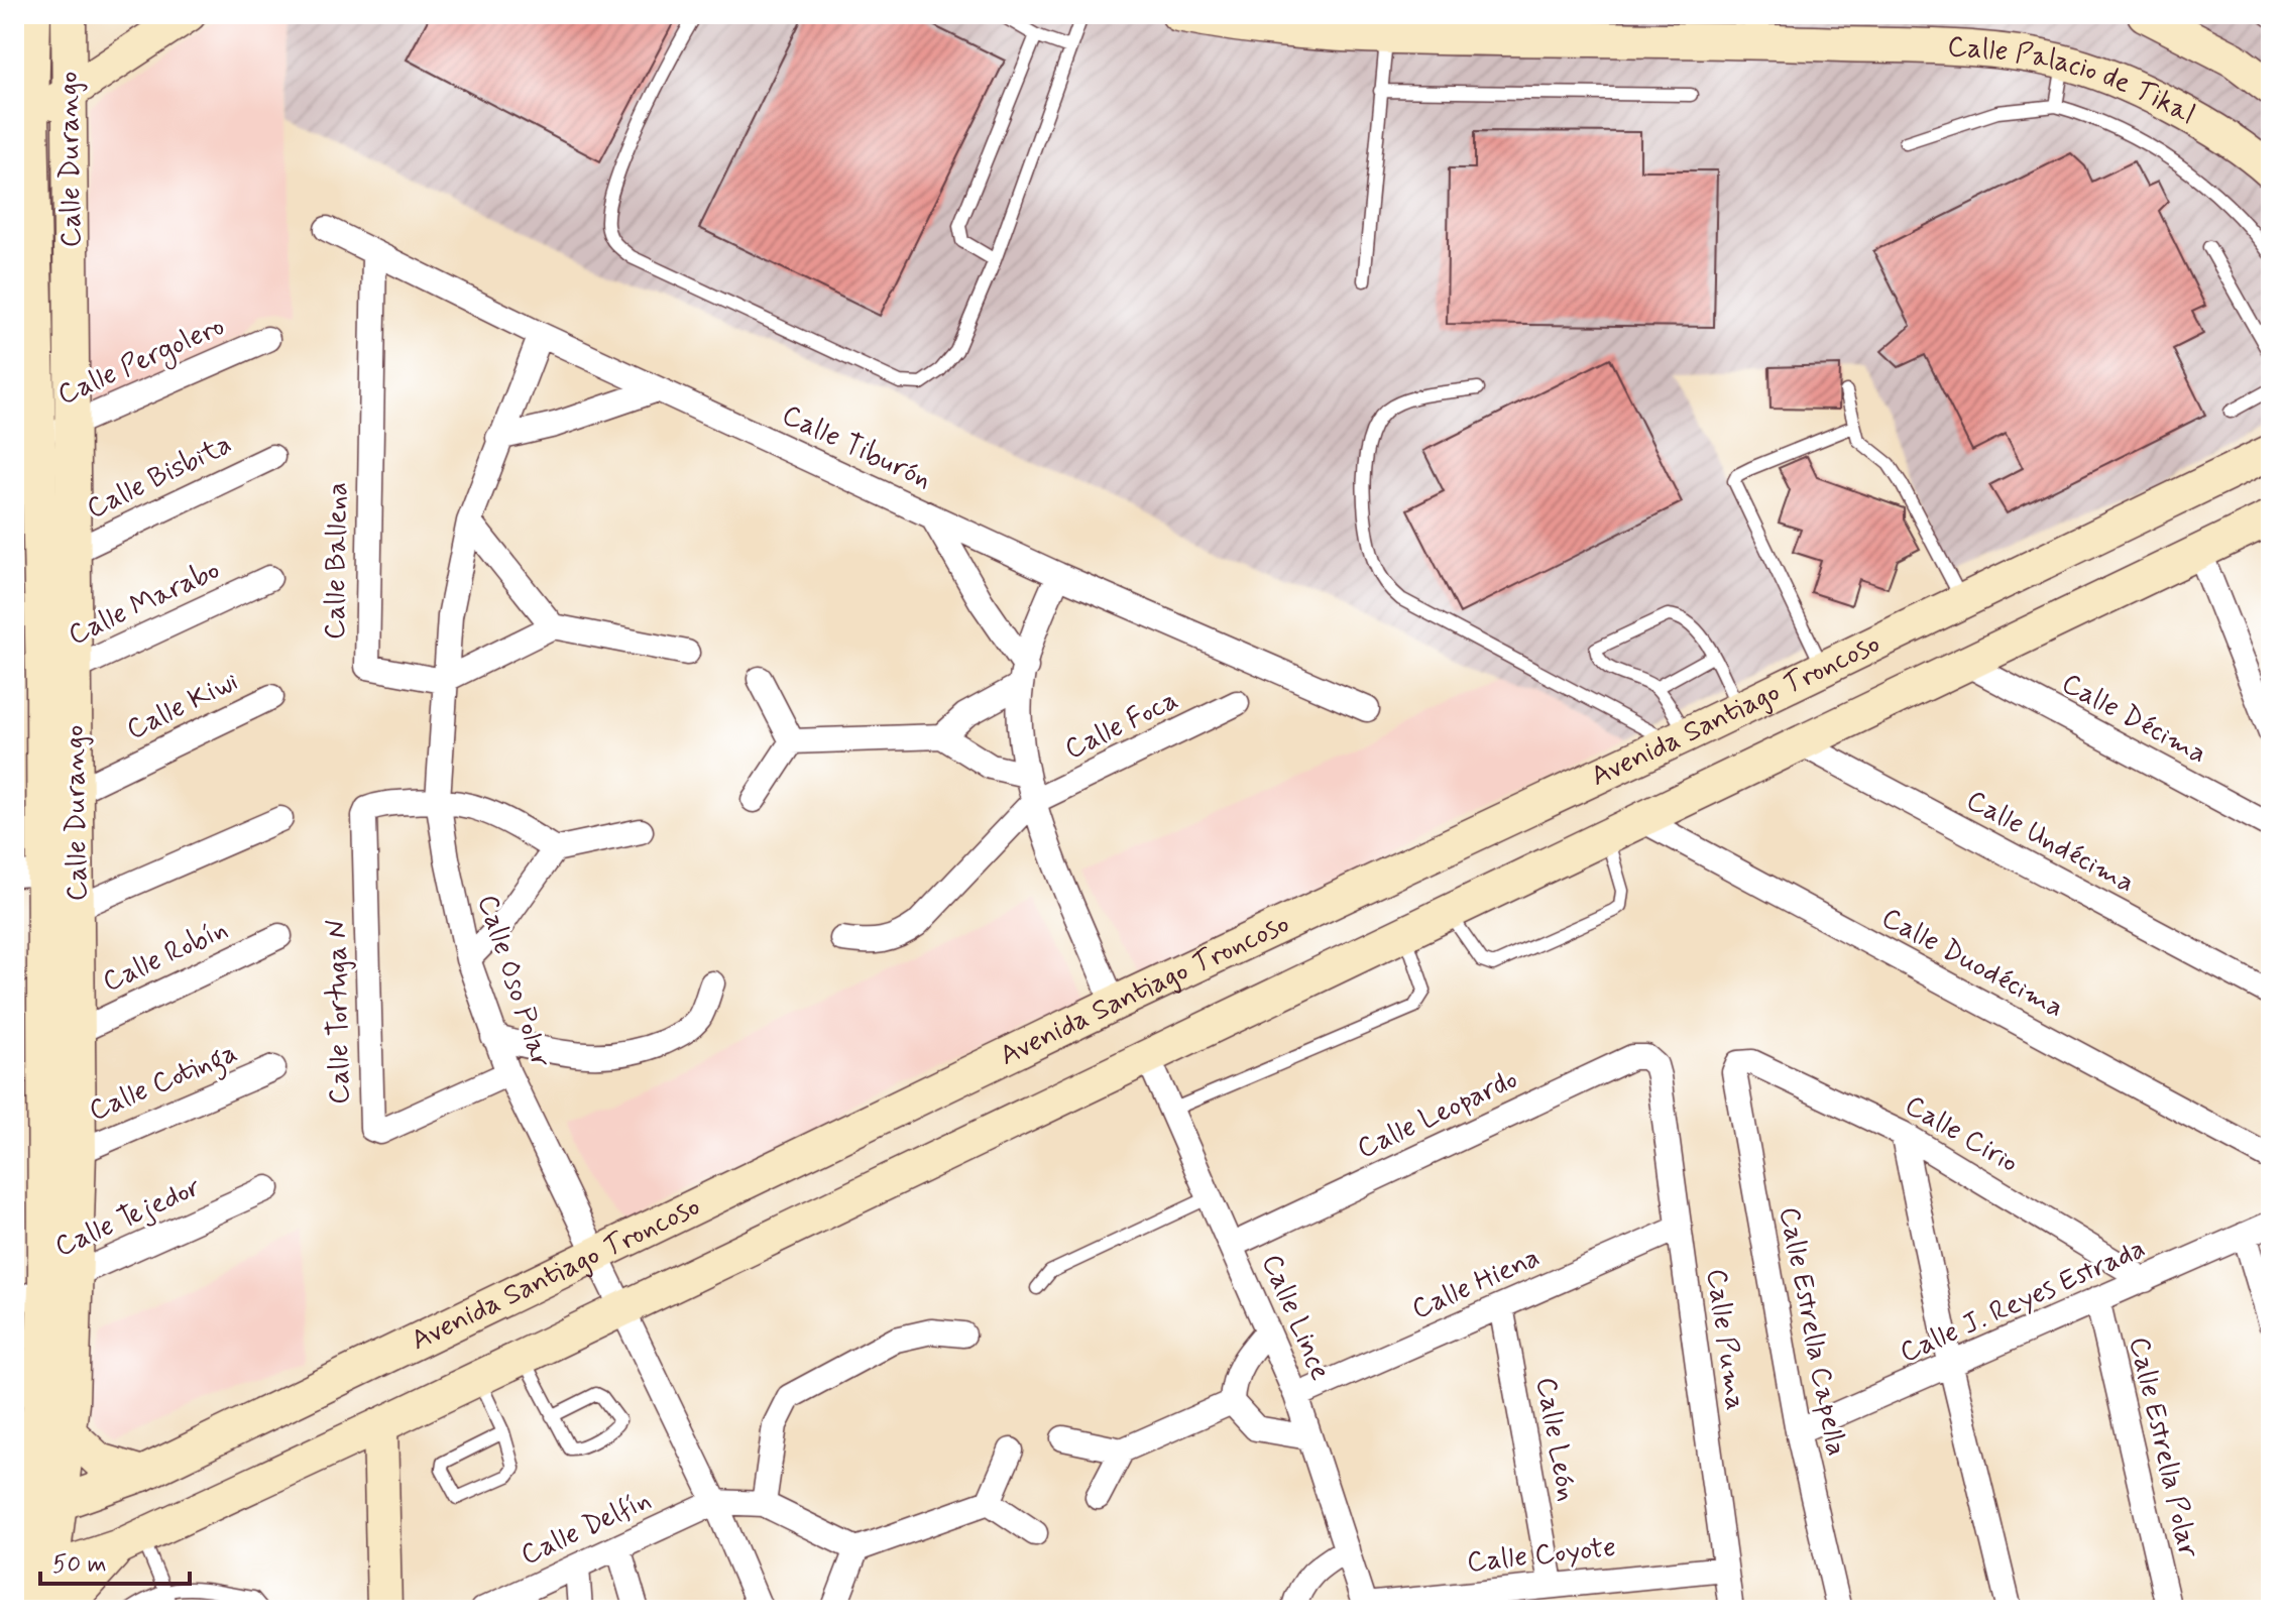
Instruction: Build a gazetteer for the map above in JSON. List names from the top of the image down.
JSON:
{
  "streets": {
    "main road": ["Calle Palacio de Tikal", "Calle Durango", "Avenida Santiago Troncoso"],
    "street": [
      "Calle Pergolero",
      "Calle Tiburón",
      "Calle Bisbita",
      "Calle Ballena",
      "Calle Marabo",
      "Calle Kiwi",
      "Calle Décima",
      "Calle Foca",
      "Calle Undécima",
      "Calle Robín",
      "Calle Duodécima",
      "Calle Oso Polar",
      "Calle Tortuga N",
      "Calle Cotinga",
      "Calle Leopardo",
      "Calle Cirio",
      "Calle Tejedor",
      "Calle Hiena",
      "Calle J. Reyes Estrada",
      "Calle Lince",
      "Calle Estrella Capella",
      "Calle Puma",
      "Calle León",
      "Calle Estrella Polar",
      "Calle Delfín",
      "Calle Coyote"
    ]
  },
  "crossings": [
    ["Calle Durango", "Calle Pergolero"],
    ["Calle Durango", "Calle Bisbita"],
    ["Calle Durango", "Calle Marabo"],
    ["Calle Durango", "Calle Kiwi"],
    ["Calle Durango", "Avenida Santiago Troncoso"],
    ["Calle Durango", "Calle Robín"],
    ["Calle Durango", "Calle Cotinga"],
    ["Calle Durango", "Calle Tejedor"],
    ["Calle Tiburón", "Calle Ballena"],
    ["Calle Tiburón", "Calle Oso Polar"],
    ["Calle Ballena", "Calle Oso Polar"],
    ["Avenida Santiago Troncoso", "Calle Décima"],
    ["Avenida Santiago Troncoso", "Calle Undécima"],
    ["Avenida Santiago Troncoso", "Calle Duodécima"],
    ["Avenida Santiago Troncoso", "Calle Oso Polar"],
    ["Avenida Santiago Troncoso", "Calle Lince"],
    ["Calle Oso Polar", "Calle Tortuga N"],
    ["Calle Oso Polar", "Calle Delfín"],
    ["Calle Leopardo", "Calle Lince"],
    ["Calle Leopardo", "Calle Puma"],
    ["Calle Cirio", "Calle J. Reyes Estrada"],
    ["Calle Cirio", "Calle Estrella Capella"],
    ["Calle Hiena", "Calle Lince"],
    ["Calle Hiena", "Calle Puma"],
    ["Calle Hiena", "Calle León"],
    ["Calle J. Reyes Estrada", "Calle Estrella Capella"],
    ["Calle J. Reyes Estrada", "Calle Estrella Polar"],
    ["Calle Lince", "Calle Coyote"],
    ["Calle Puma", "Calle Coyote"],
    ["Calle León", "Calle Coyote"]
  ],
  "scale_bar": "50 m"
}
